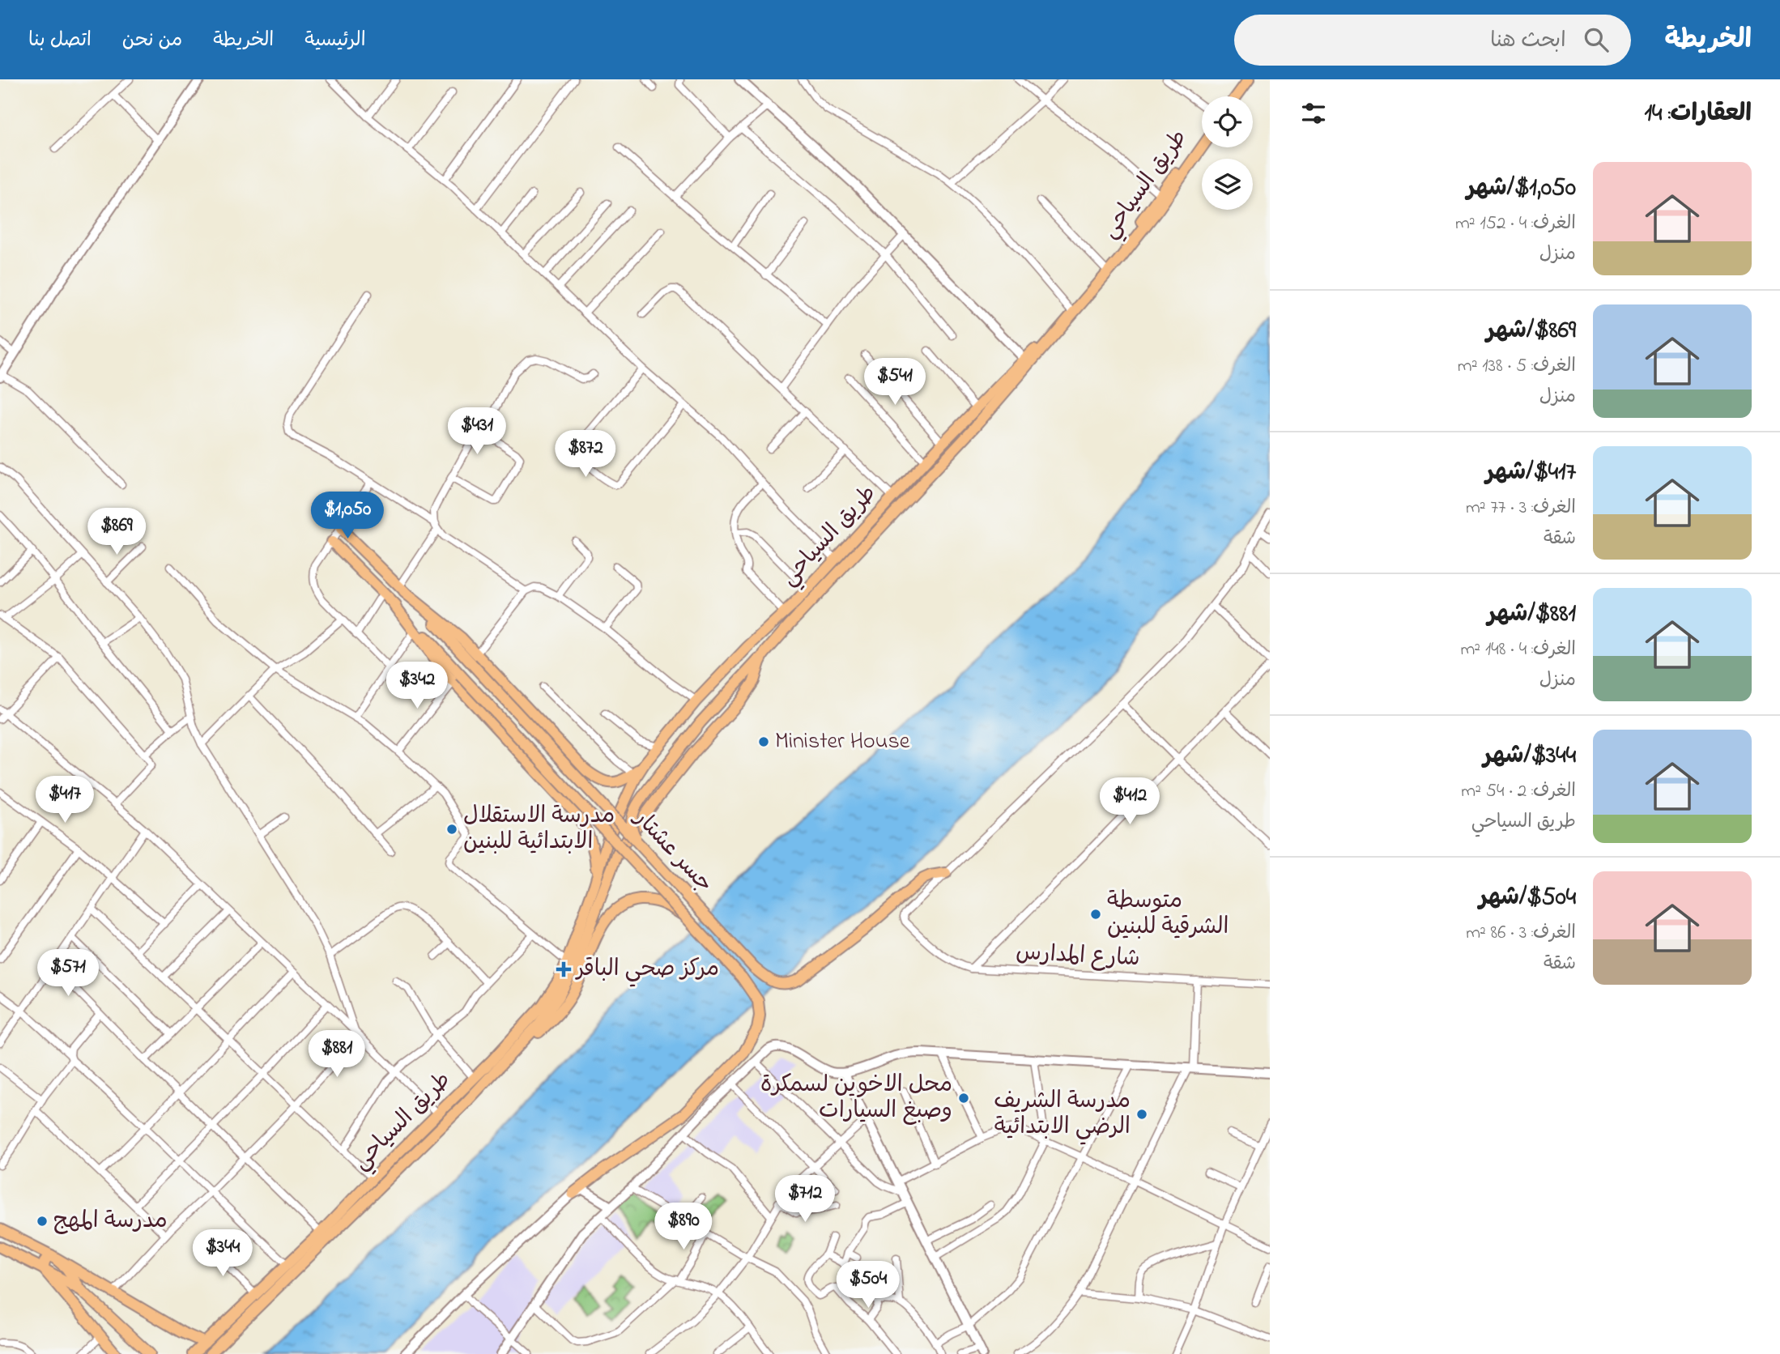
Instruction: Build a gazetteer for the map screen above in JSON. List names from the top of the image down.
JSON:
{
  "streets": {
    "main road": ["طريق السياحي", "جسر عشتار"],
    "street": ["شارع المدارس"]
  },
  "crossings": [
    ["جسر عشتار", "شارع المدارس"]
  ],
  "places": {
    "other": [
      "Minister House",
      "مدرسة الاستقلال الابتدائية للبنين",
      "متوسطة الشرقية للبنين",
      "محل الاخوين لسمكرة وصبغ السيارات",
      "مدرسة الشريف الرضي الابتدائية",
      "مدرسة المهج"
    ],
    "health": ["مركز صحي الباقر"]
  },
  "page": {
    "header": "الخريطة",
    "search": "ابحث هنا",
    "nav": [
      "الرئيسية",
      "الخريطة",
      "من نحن",
      "اتصل بنا"
    ],
    "heading": "العقارات: 14",
    "list": [
      {
        "name": "$1,050/شهر",
        "note": "الغرف: 4 · 152 m² · منزل"
      },
      {
        "name": "$869/شهر",
        "note": "الغرف: 5 · 138 m² · منزل"
      },
      {
        "name": "$417/شهر",
        "note": "الغرف: 3 · 77 m² · شقة"
      },
      {
        "name": "$881/شهر",
        "note": "الغرف: 4 · 148 m² · منزل"
      },
      {
        "name": "$344/شهر",
        "note": "الغرف: 2 · 54 m² · طريق السياحي"
      },
      {
        "name": "$504/شهر",
        "note": "الغرف: 3 · 86 m² · شقة"
      }
    ],
    "price": [
      "$541",
      "$431",
      "$872",
      "$1,050",
      "$869",
      "$342",
      "$417",
      "$412",
      "$571",
      "$881",
      "$712",
      "$890",
      "$344",
      "$504"
    ]
  }
}
